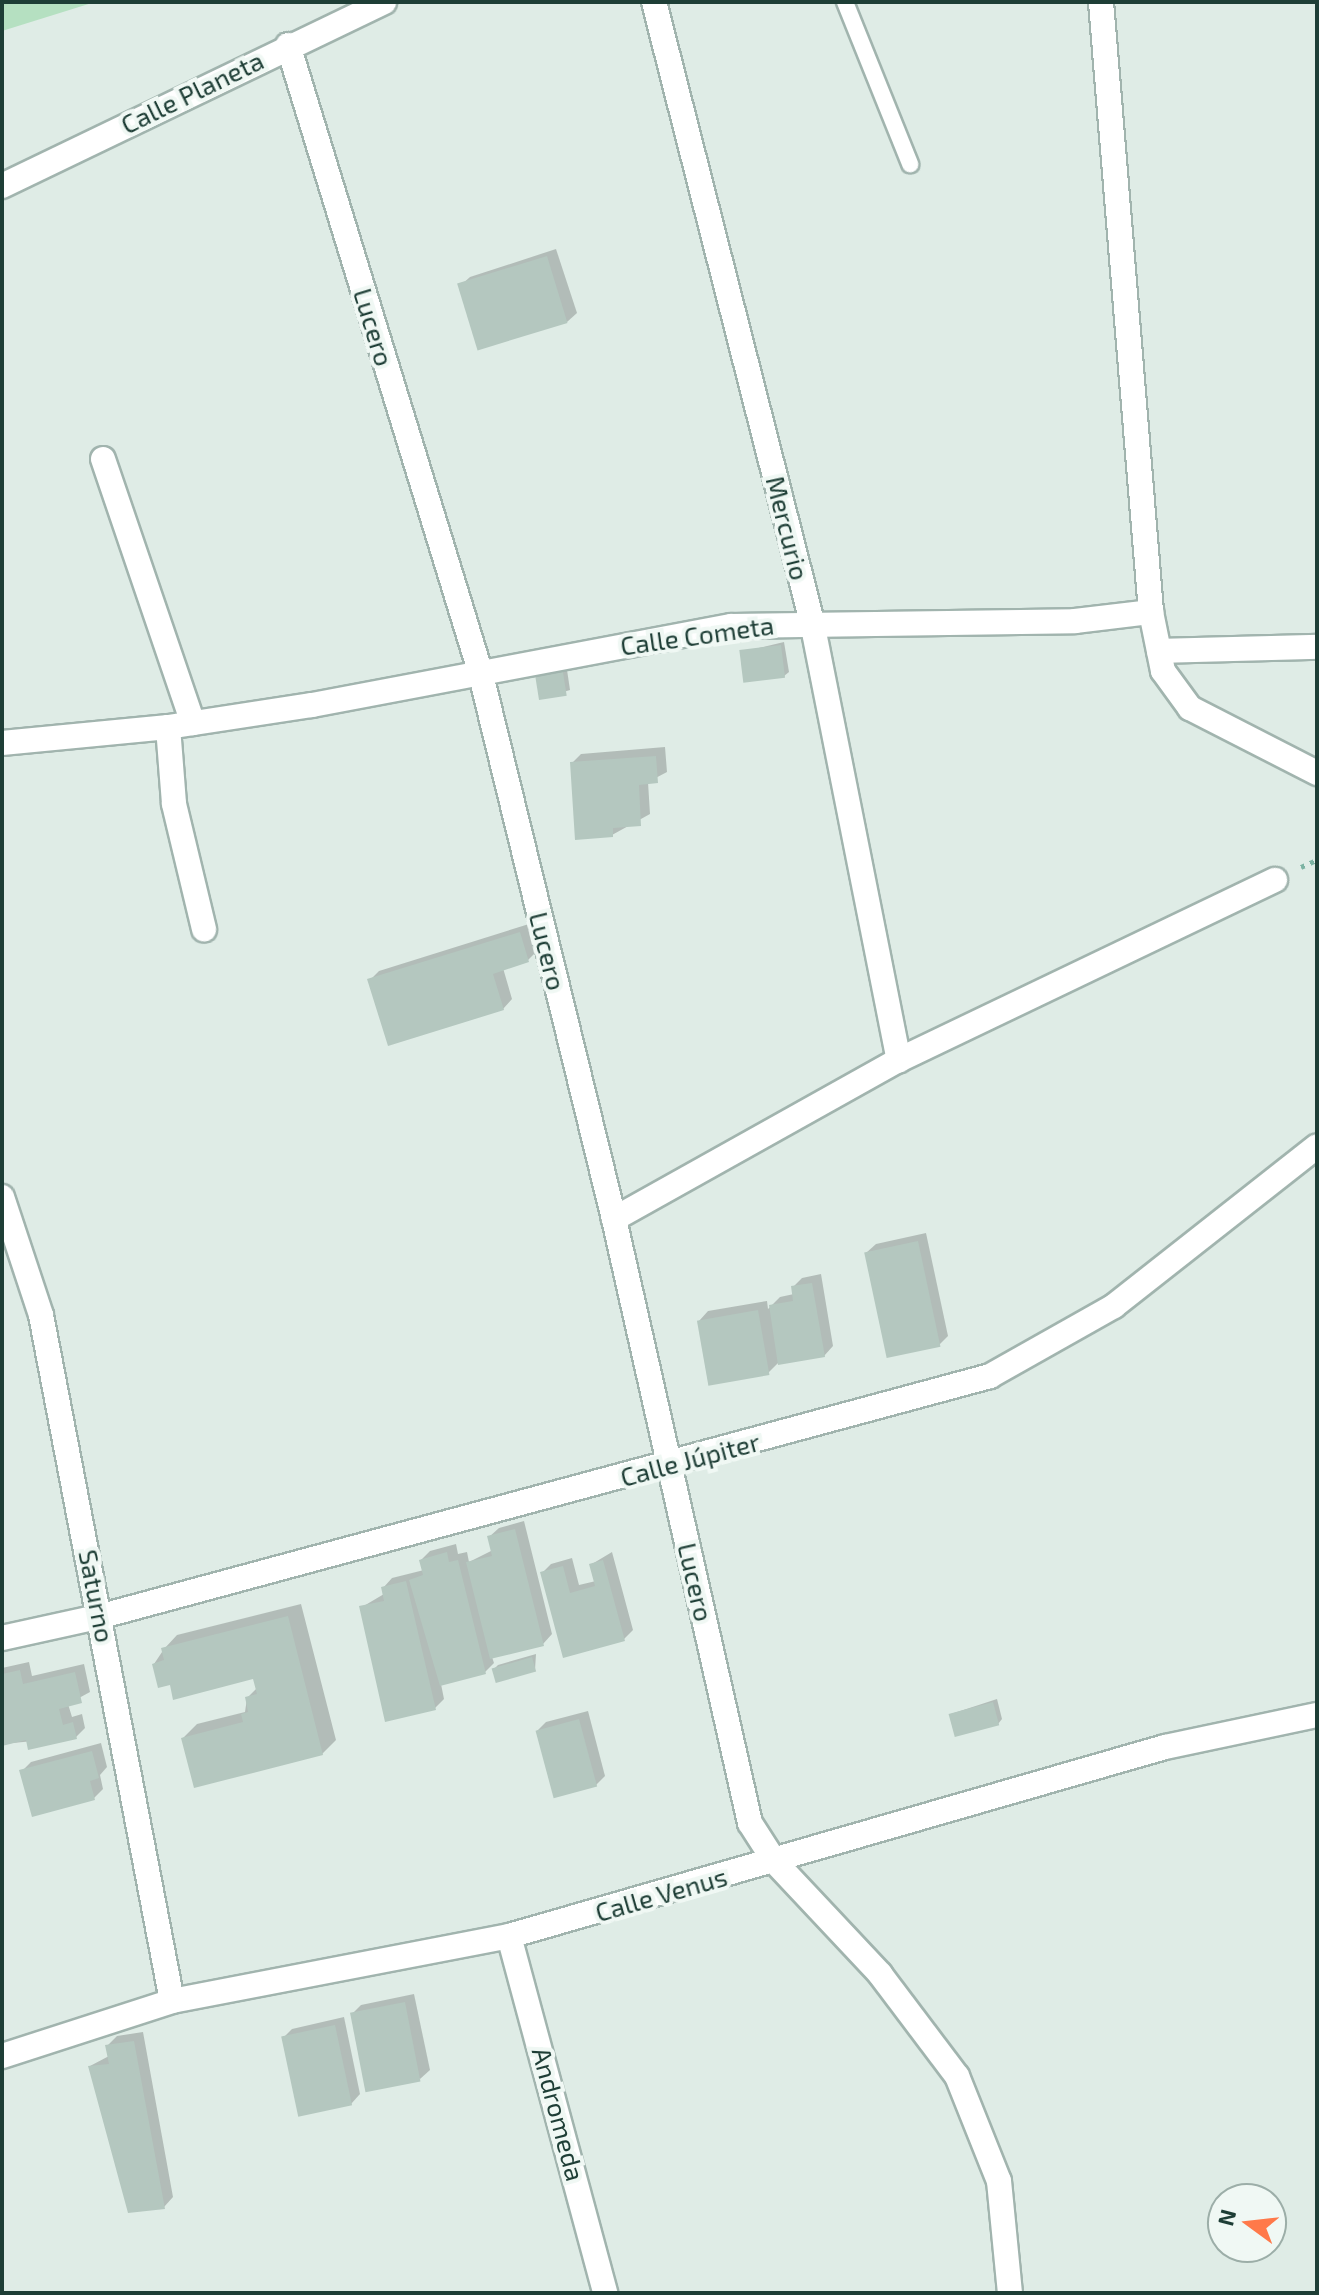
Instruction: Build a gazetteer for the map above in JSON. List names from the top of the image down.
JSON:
{
  "streets": {
    "street": [
      "Calle Planeta",
      "Lucero",
      "Mercurio",
      "Calle Cometa",
      "Calle Júpiter",
      "Saturno",
      "Calle Venus",
      "Andromeda"
    ]
  },
  "crossings": [
    ["Calle Planeta", "Lucero"],
    ["Lucero", "Calle Cometa"],
    ["Lucero", "Calle Júpiter"],
    ["Lucero", "Calle Venus"],
    ["Mercurio", "Calle Cometa"],
    ["Calle Júpiter", "Saturno"],
    ["Saturno", "Calle Venus"],
    ["Calle Venus", "Andromeda"]
  ],
  "north": "left"
}
